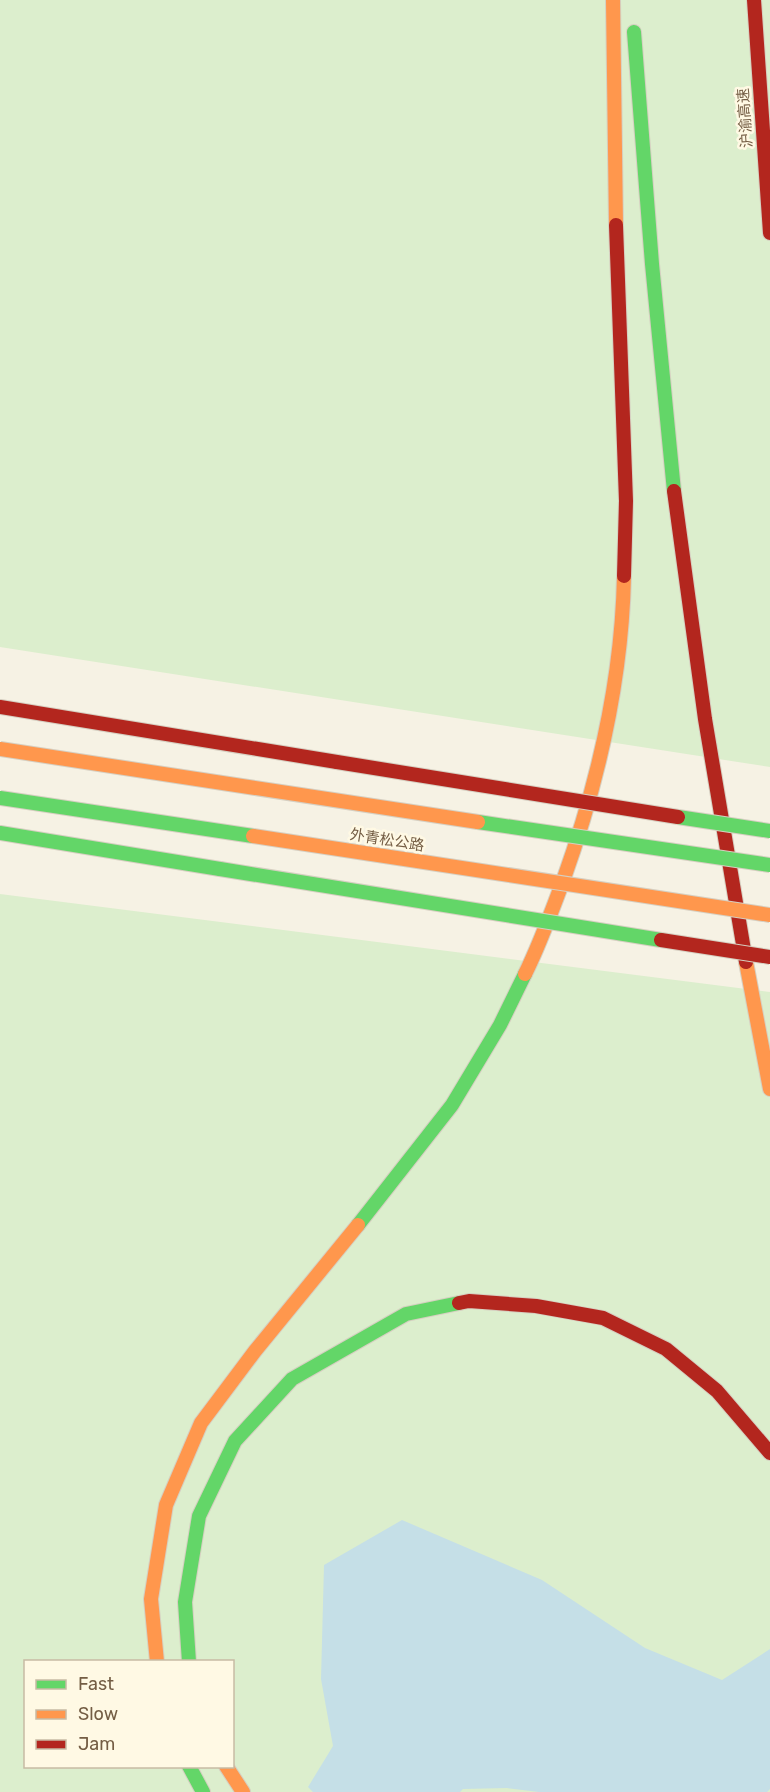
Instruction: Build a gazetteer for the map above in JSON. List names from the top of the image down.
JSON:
{
  "streets": {
    "main road": ["沪渝高速", "外青松公路"]
  },
  "legend": ["Fast", "Slow", "Jam"]
}
